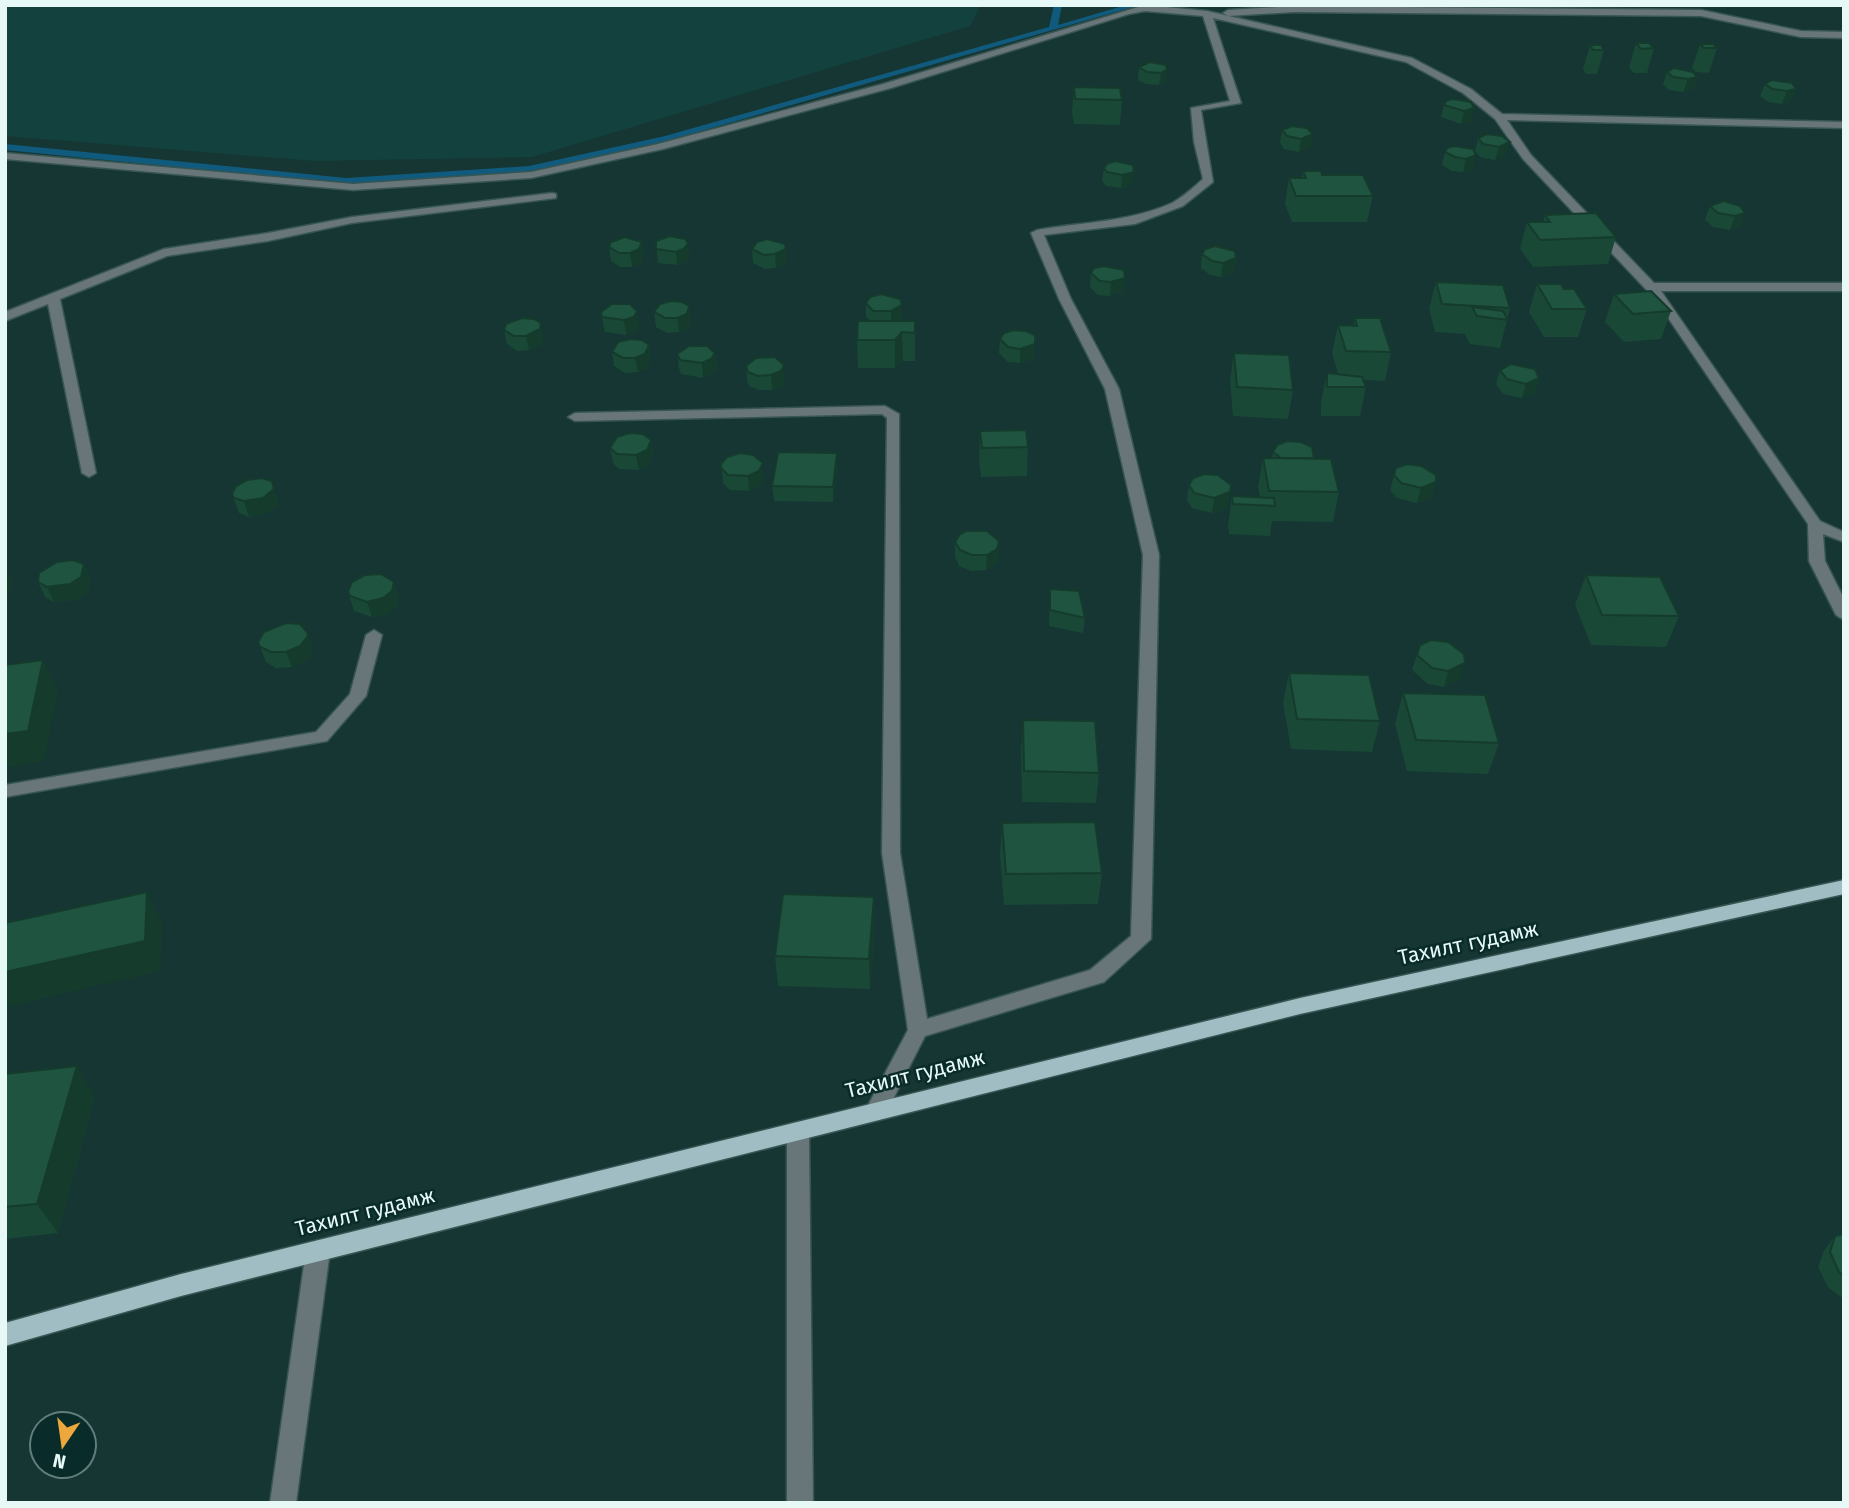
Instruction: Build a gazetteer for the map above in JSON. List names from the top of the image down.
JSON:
{
  "streets": {
    "main road": ["Тахилт гудамж"]
  },
  "north": "bottom"
}
